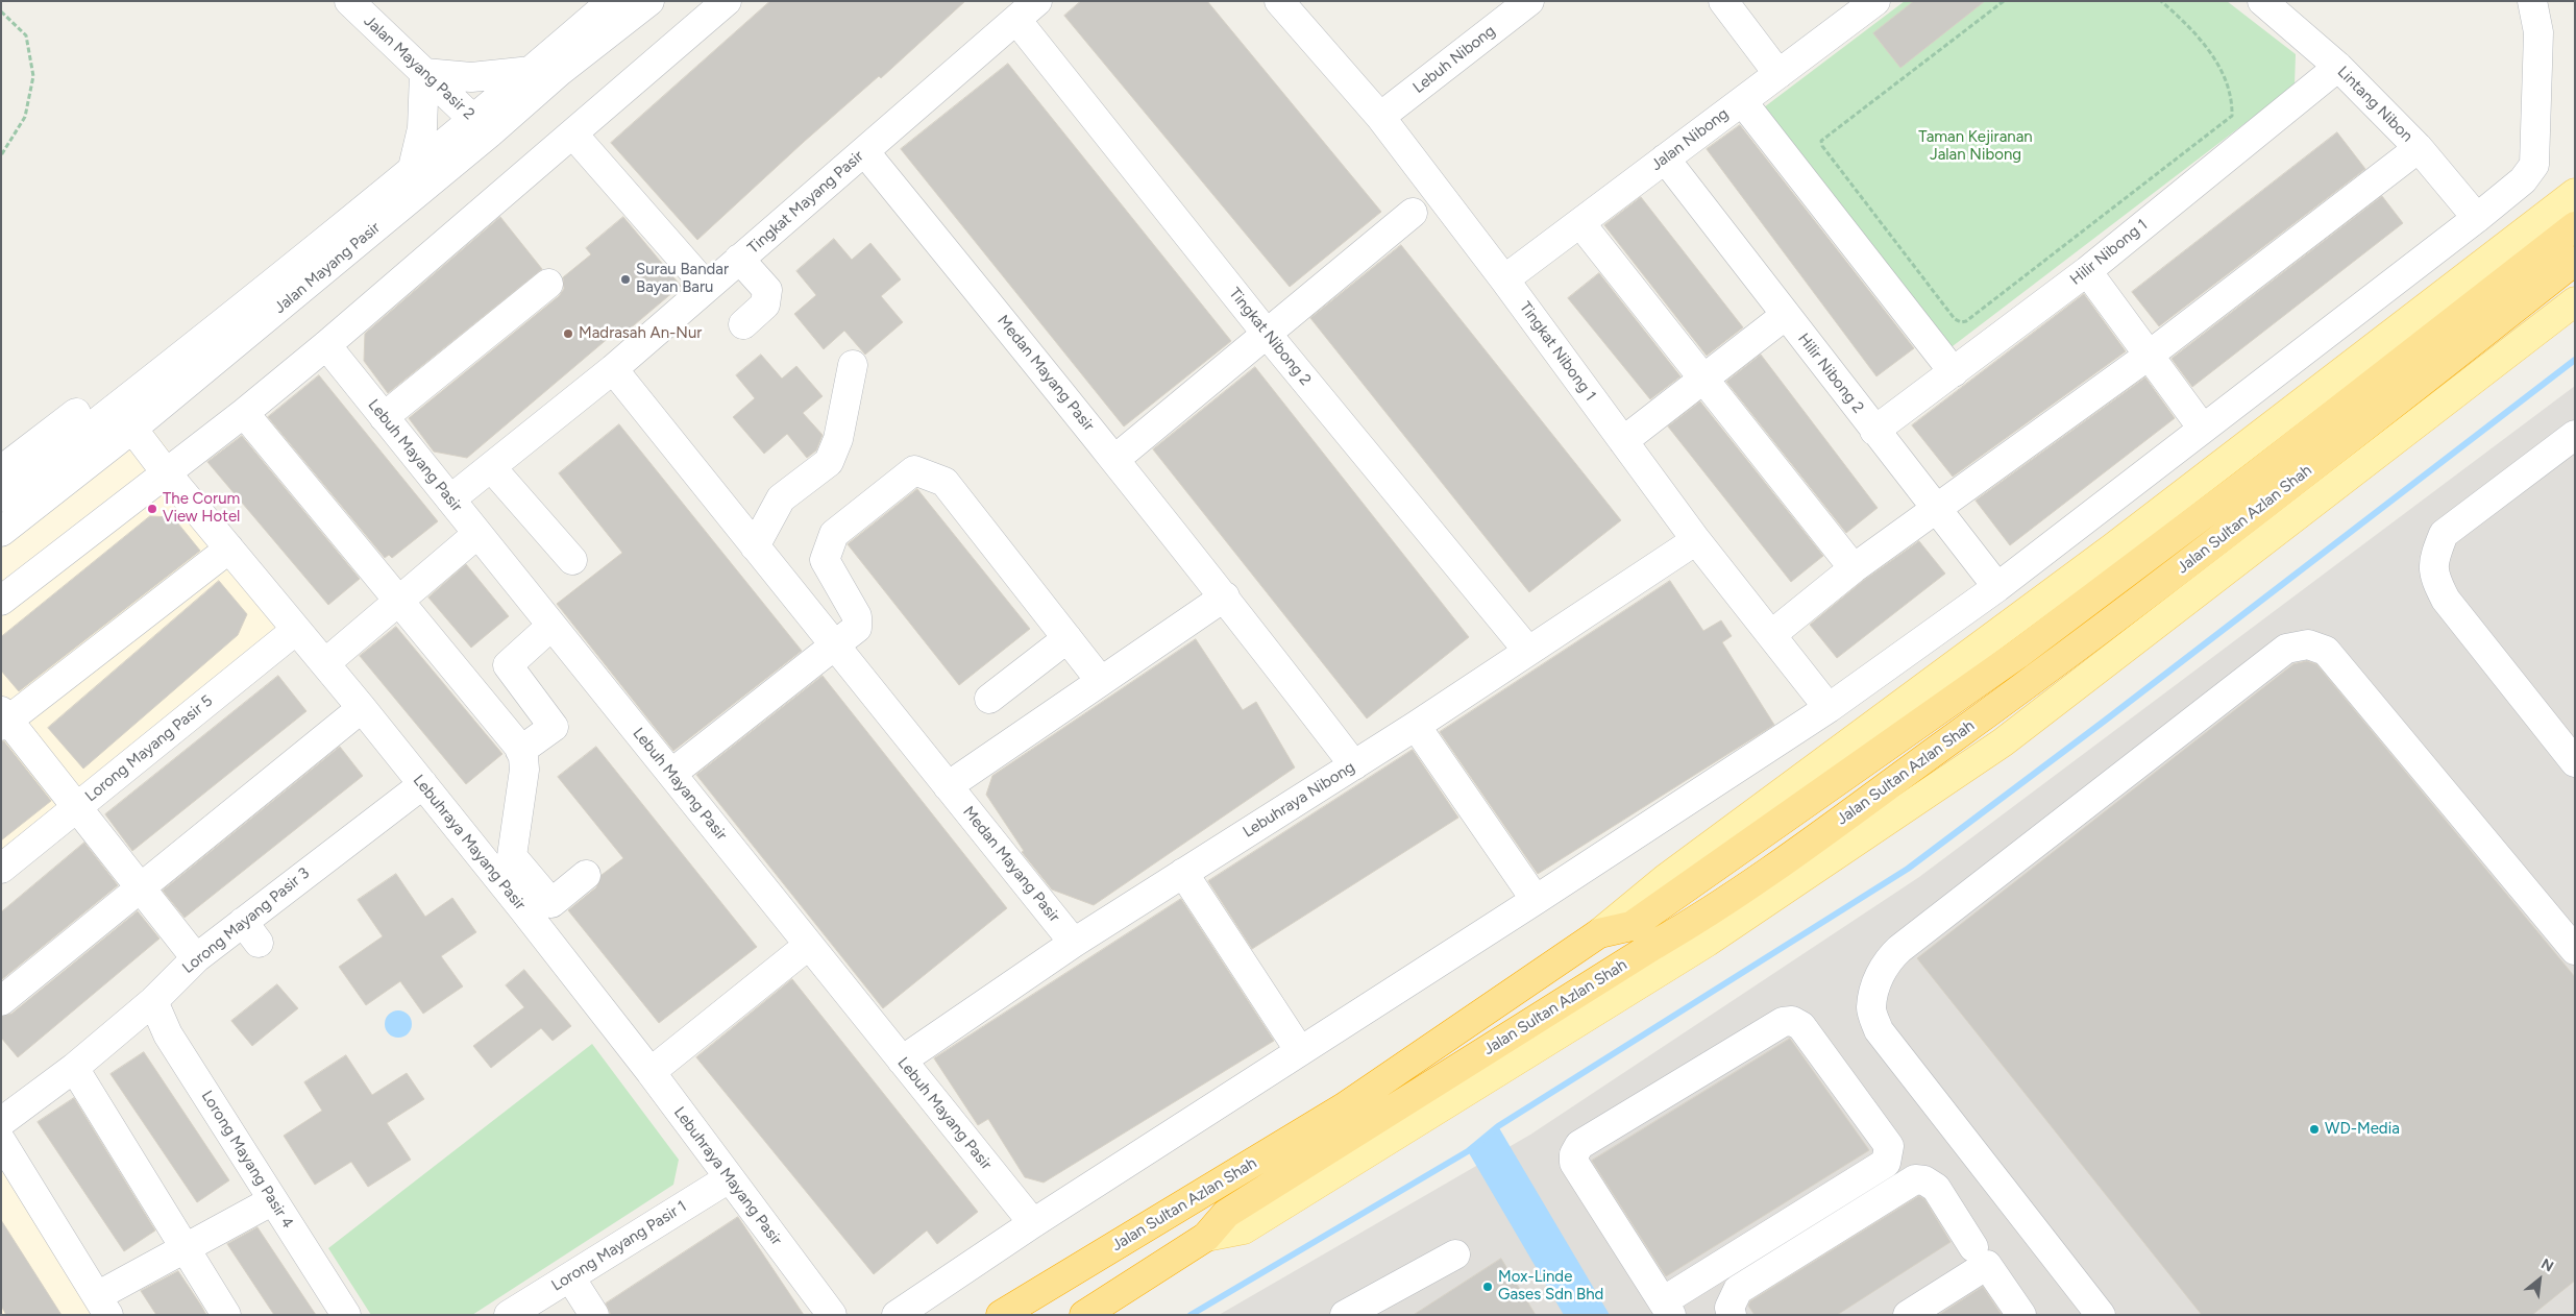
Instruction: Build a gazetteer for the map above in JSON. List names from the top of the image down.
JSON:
{
  "streets": {
    "highway": ["Jalan Sultan Azlan Shah"],
    "street": [
      "Lebuh Nibong",
      "Jalan Mayang Pasir 2",
      "Lintang Nibon",
      "Jalan Nibong",
      "Tingkat Mayang Pasir",
      "Hilir Nibong 1",
      "Jalan Mayang Pasir",
      "Tingkat Nibong 2",
      "Tingkat Nibong 1",
      "Medan Mayang Pasir",
      "Hilir Nibong 2",
      "Lebuh Mayang Pasir",
      "Lorong Mayang Pasir 5",
      "Lebuhraya Nibong",
      "Lebuhraya Mayang Pasir",
      "Lorong Mayang Pasir 3",
      "Lorong Mayang Pasir 4",
      "Lorong Mayang Pasir 1"
    ]
  },
  "crossings": [
    ["Lebuh Nibong", "Tingkat Nibong 1"],
    ["Jalan Mayang Pasir 2", "Jalan Mayang Pasir"],
    ["Lintang Nibon", "Hilir Nibong 1"],
    ["Jalan Nibong", "Tingkat Nibong 1"],
    ["Jalan Nibong", "Hilir Nibong 2"],
    ["Tingkat Mayang Pasir", "Tingkat Nibong 2"],
    ["Tingkat Mayang Pasir", "Medan Mayang Pasir"],
    ["Tingkat Mayang Pasir", "Lebuh Mayang Pasir"],
    ["Hilir Nibong 1", "Hilir Nibong 2"],
    ["Jalan Mayang Pasir", "Lebuhraya Mayang Pasir"],
    ["Tingkat Nibong 2", "Lebuhraya Nibong"],
    ["Tingkat Nibong 1", "Lebuhraya Nibong"],
    ["Medan Mayang Pasir", "Lebuhraya Nibong"],
    ["Lebuh Mayang Pasir", "Lebuhraya Nibong"],
    ["Lorong Mayang Pasir 5", "Lebuhraya Mayang Pasir"],
    ["Lebuhraya Mayang Pasir", "Lorong Mayang Pasir 3"],
    ["Lebuhraya Mayang Pasir", "Lorong Mayang Pasir 1"],
    ["Lorong Mayang Pasir 3", "Lorong Mayang Pasir 4"]
  ],
  "parks": ["Taman Kejiranan Jalan Nibong"],
  "places": [
    "Surau Bandar Bayan Baru",
    "Madrasah An-Nur",
    "The Corum View Hotel",
    "WD-Media",
    "Mox-Linde Gases Sdn Bhd"
  ],
  "north": "top right"
}
